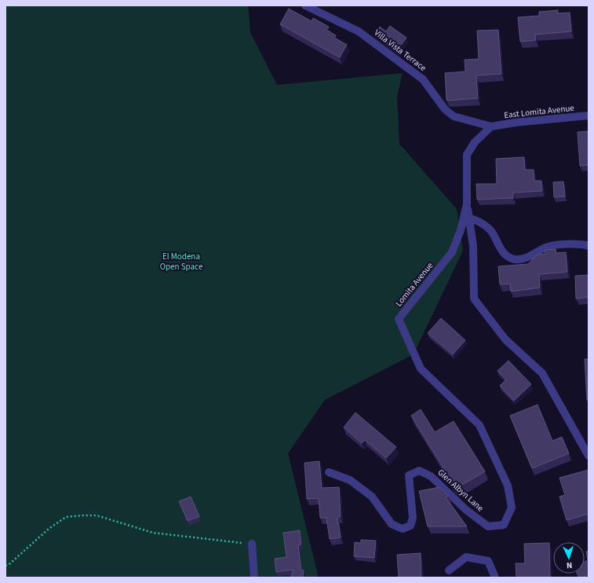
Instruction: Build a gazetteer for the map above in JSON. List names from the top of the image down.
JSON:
{
  "streets": {
    "street": [
      "Villa Vista Terrace",
      "East Lomita Avenue",
      "Lomita Avenue",
      "Glen Albyn Lane"
    ]
  },
  "crossings": [
    ["Villa Vista Terrace", "East Lomita Avenue"],
    ["Villa Vista Terrace", "Lomita Avenue"],
    ["East Lomita Avenue", "Lomita Avenue"],
    ["Lomita Avenue", "Glen Albyn Lane"]
  ],
  "parks": ["El Modena Open Space"],
  "north": "bottom"
}
